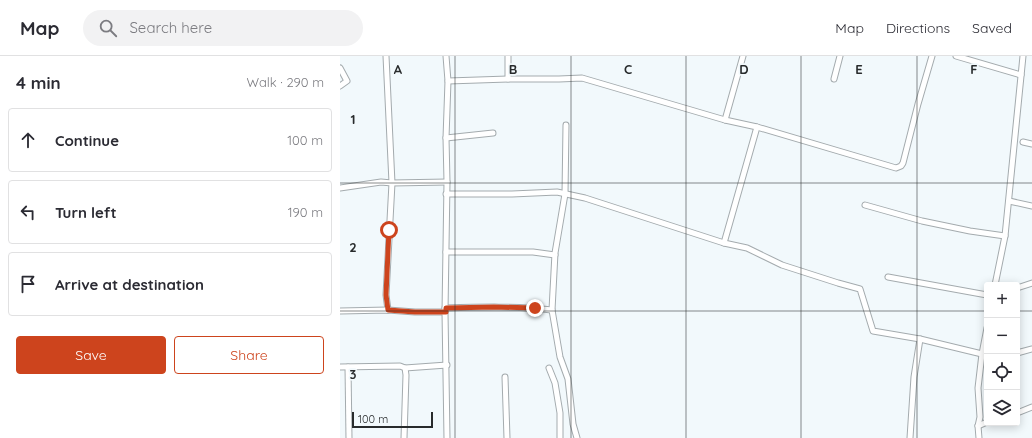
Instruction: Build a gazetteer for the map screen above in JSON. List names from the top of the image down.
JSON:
{
  "scale_bar": "100 m",
  "page": {
    "header": "Map",
    "search": "Search here",
    "nav": ["Map", "Directions", "Saved"],
    "heading": ["4 min", "Walk · 290 m"],
    "list": [
      ["Continue", "100 m"],
      ["Turn left", "190 m"],
      "Arrive at destination"
    ],
    "map_buttons": ["+", "−"],
    "buttons": ["Save", "Share"],
    "scale": "100 m"
  },
  "grid": {
    "columns": [
      "A",
      "B",
      "C",
      "D",
      "E",
      "F"
    ],
    "rows": ["1", "2", "3"]
  }
}
